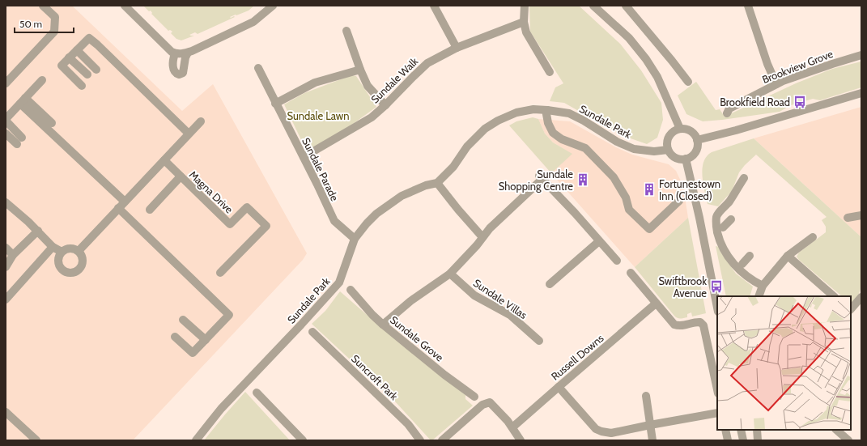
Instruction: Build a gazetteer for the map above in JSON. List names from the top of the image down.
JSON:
{
  "streets": {
    "street": [
      "Brookview Grove",
      "Sundale Walk",
      "Sundale Park",
      "Sundale Parade",
      "Magna Drive",
      "Sundale Villas",
      "Sundale Grove",
      "Russell Downs",
      "Suncroft Park"
    ]
  },
  "crossings": [
    ["Sundale Walk", "Sundale Parade"],
    ["Sundale Park", "Sundale Parade"]
  ],
  "parks": ["Sundale Lawn"],
  "places": {
    "bus stop": ["Brookfield Road", "Swiftbrook Avenue"],
    "building": ["Sundale Shopping Centre", "Fortunestown Inn (Closed)"]
  },
  "scale_bar": "50 m"
}
